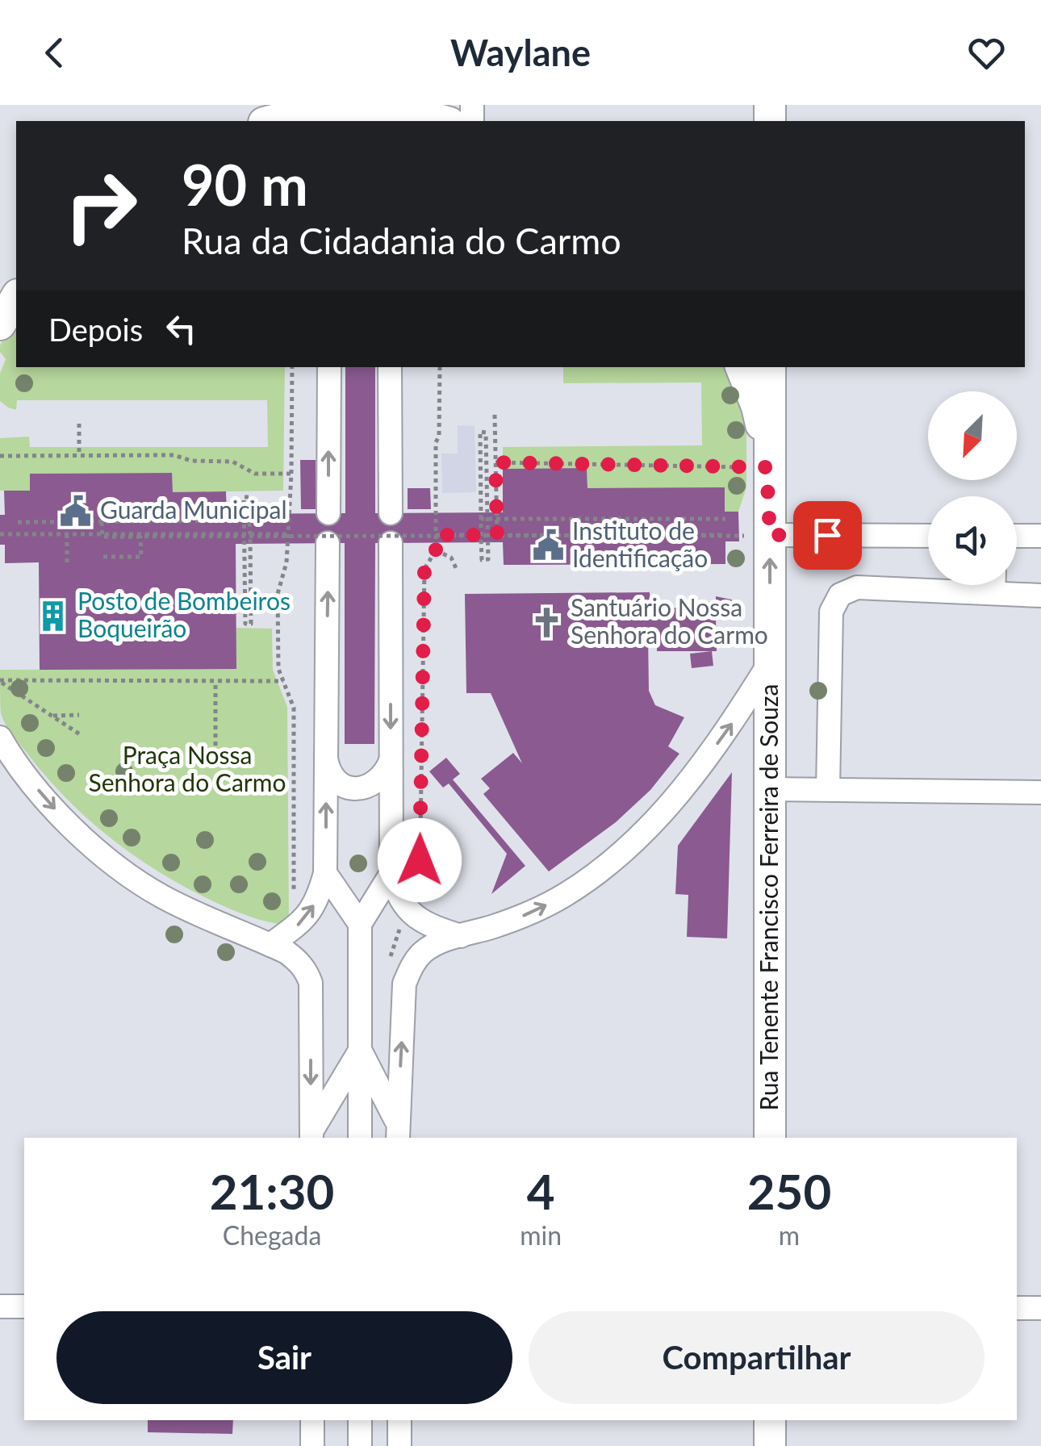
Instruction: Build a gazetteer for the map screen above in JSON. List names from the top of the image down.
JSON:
{
  "streets": {
    "main road": ["Rua Tenente Francisco Ferreira de Souza"]
  },
  "parks": ["Praça Nossa Senhora do Carmo"],
  "places": {
    "public building": ["Guarda Municipal", "Instituto de Identificação"],
    "building": ["Posto de Bombeiros Boqueirão"],
    "church": ["Santuário Nossa Senhora do Carmo"]
  },
  "north": "bottom left",
  "page": {
    "header": "Waylane",
    "turn": ["90 m", "Rua da Cidadania do Carmo"],
    "then": "Depois",
    "eta": [
      "21:30",
      "Chegada",
      "4",
      "min",
      "250",
      "m"
    ],
    "buttons": ["Sair", "Compartilhar"]
  }
}
